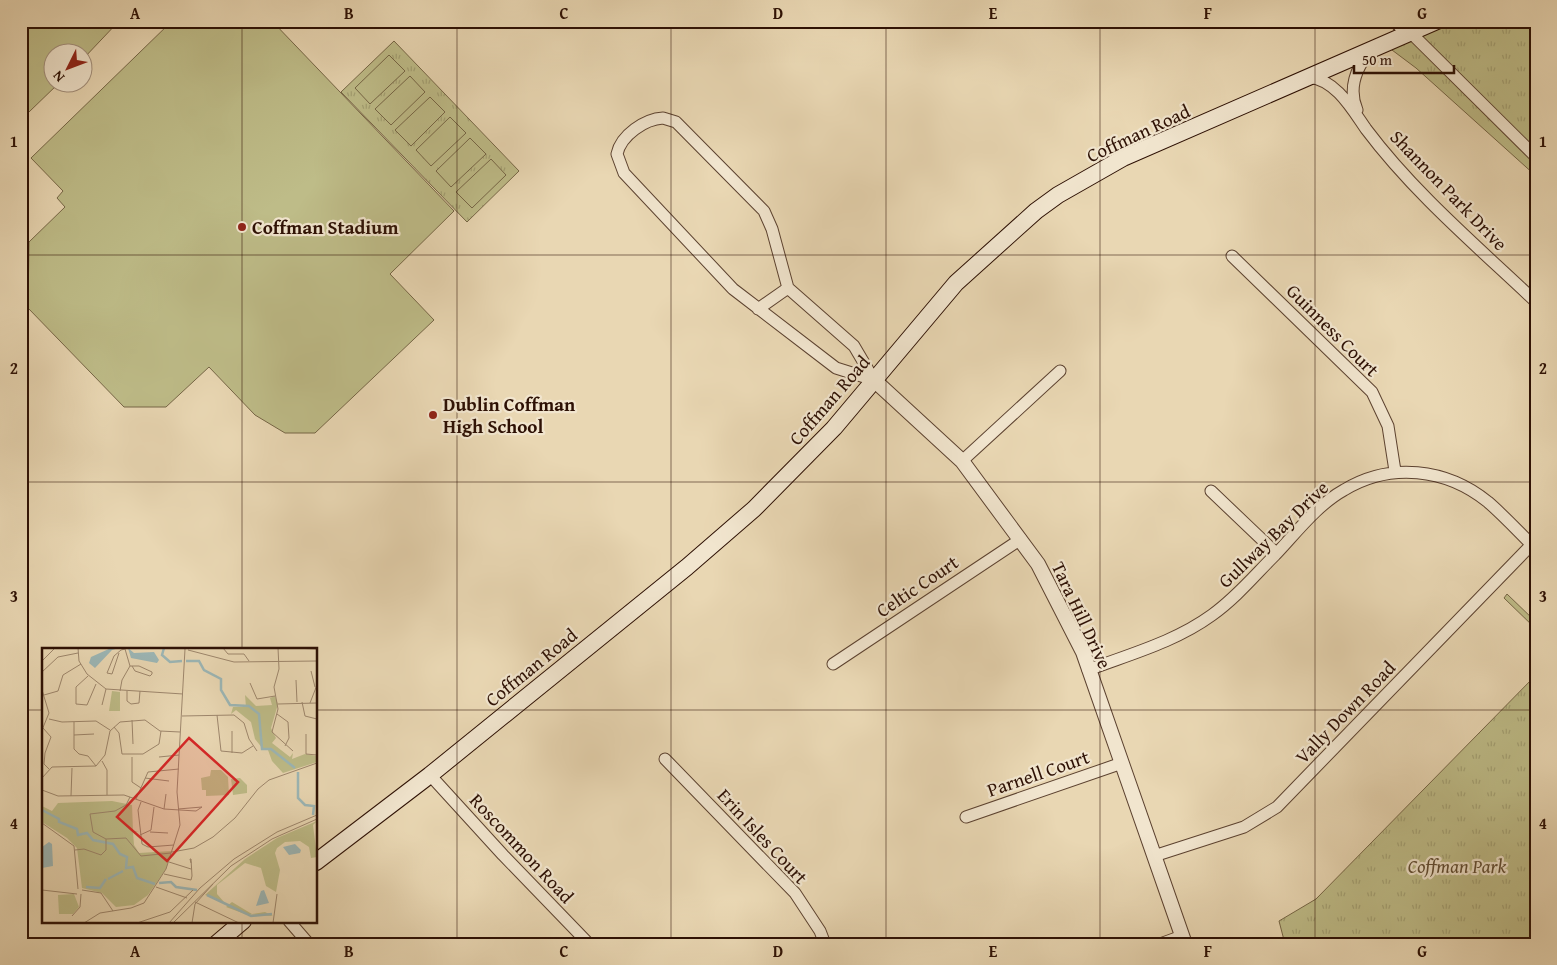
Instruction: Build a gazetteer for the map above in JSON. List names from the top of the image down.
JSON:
{
  "streets": {
    "main road": ["Coffman Road"],
    "street": [
      "Shannon Park Drive",
      "Guinness Court",
      "Gullway Bay Drive",
      "Celtic Court",
      "Tara Hill Drive",
      "Vally Down Road",
      "Parnell Court",
      "Erin Isles Court",
      "Roscommon Road"
    ]
  },
  "crossings": [
    ["Coffman Road", "Shannon Park Drive"],
    ["Coffman Road", "Tara Hill Drive"],
    ["Coffman Road", "Roscommon Road"],
    ["Guinness Court", "Gullway Bay Drive"],
    ["Gullway Bay Drive", "Tara Hill Drive"],
    ["Gullway Bay Drive", "Vally Down Road"],
    ["Celtic Court", "Tara Hill Drive"],
    ["Tara Hill Drive", "Vally Down Road"],
    ["Tara Hill Drive", "Parnell Court"]
  ],
  "parks": ["Coffman Park"],
  "places": ["Coffman Stadium", "Dublin Coffman High School"],
  "scale_bar": "50 m",
  "north": "bottom left",
  "grid": {
    "columns": [
      "A",
      "B",
      "C",
      "D",
      "E",
      "F",
      "G"
    ],
    "rows": [
      "1",
      "2",
      "3",
      "4"
    ]
  }
}
